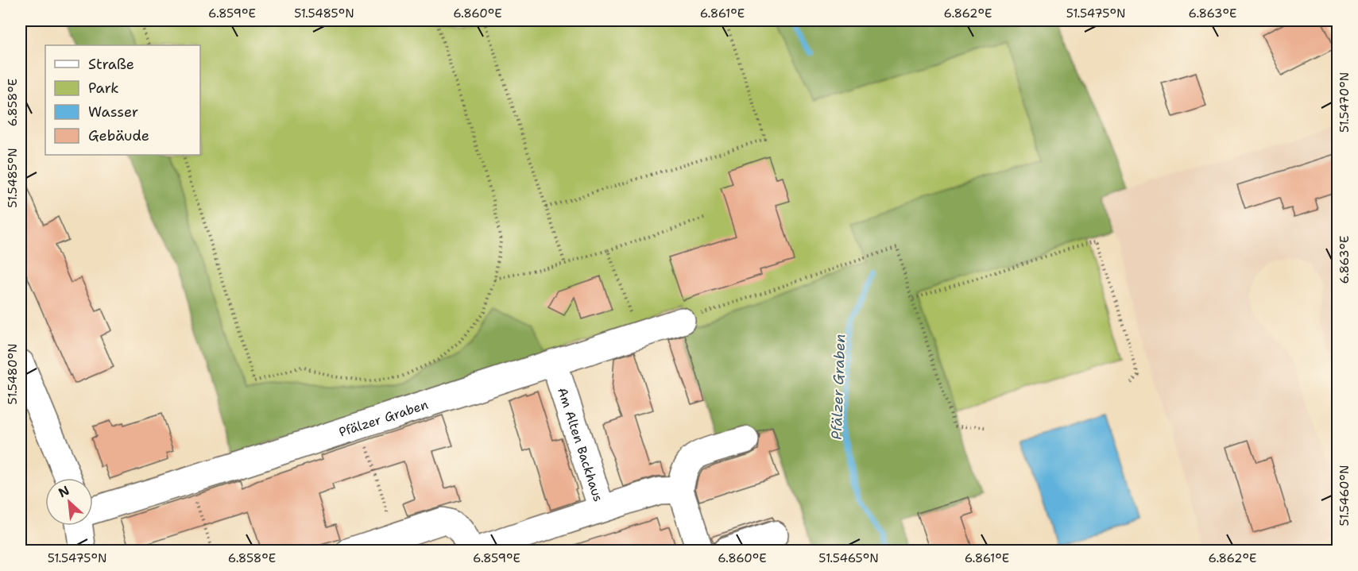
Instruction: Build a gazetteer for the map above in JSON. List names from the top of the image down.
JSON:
{
  "streets": {
    "street": ["Pfälzer Graben", "Am Alten Backhaus"]
  },
  "water": ["Pfälzer Graben"],
  "legend": [
    "Straße",
    "Park",
    "Wasser",
    "Gebäude"
  ],
  "north": "top left",
  "coordinates": [
    "6.859°E",
    "51.5485°N",
    "6.860°E",
    "6.861°E",
    "6.862°E",
    "51.5475°N",
    "6.863°E",
    "51.5470°N",
    "6.858°E",
    "51.5480°N",
    "51.5460°N",
    "51.5465°N"
  ]
}
